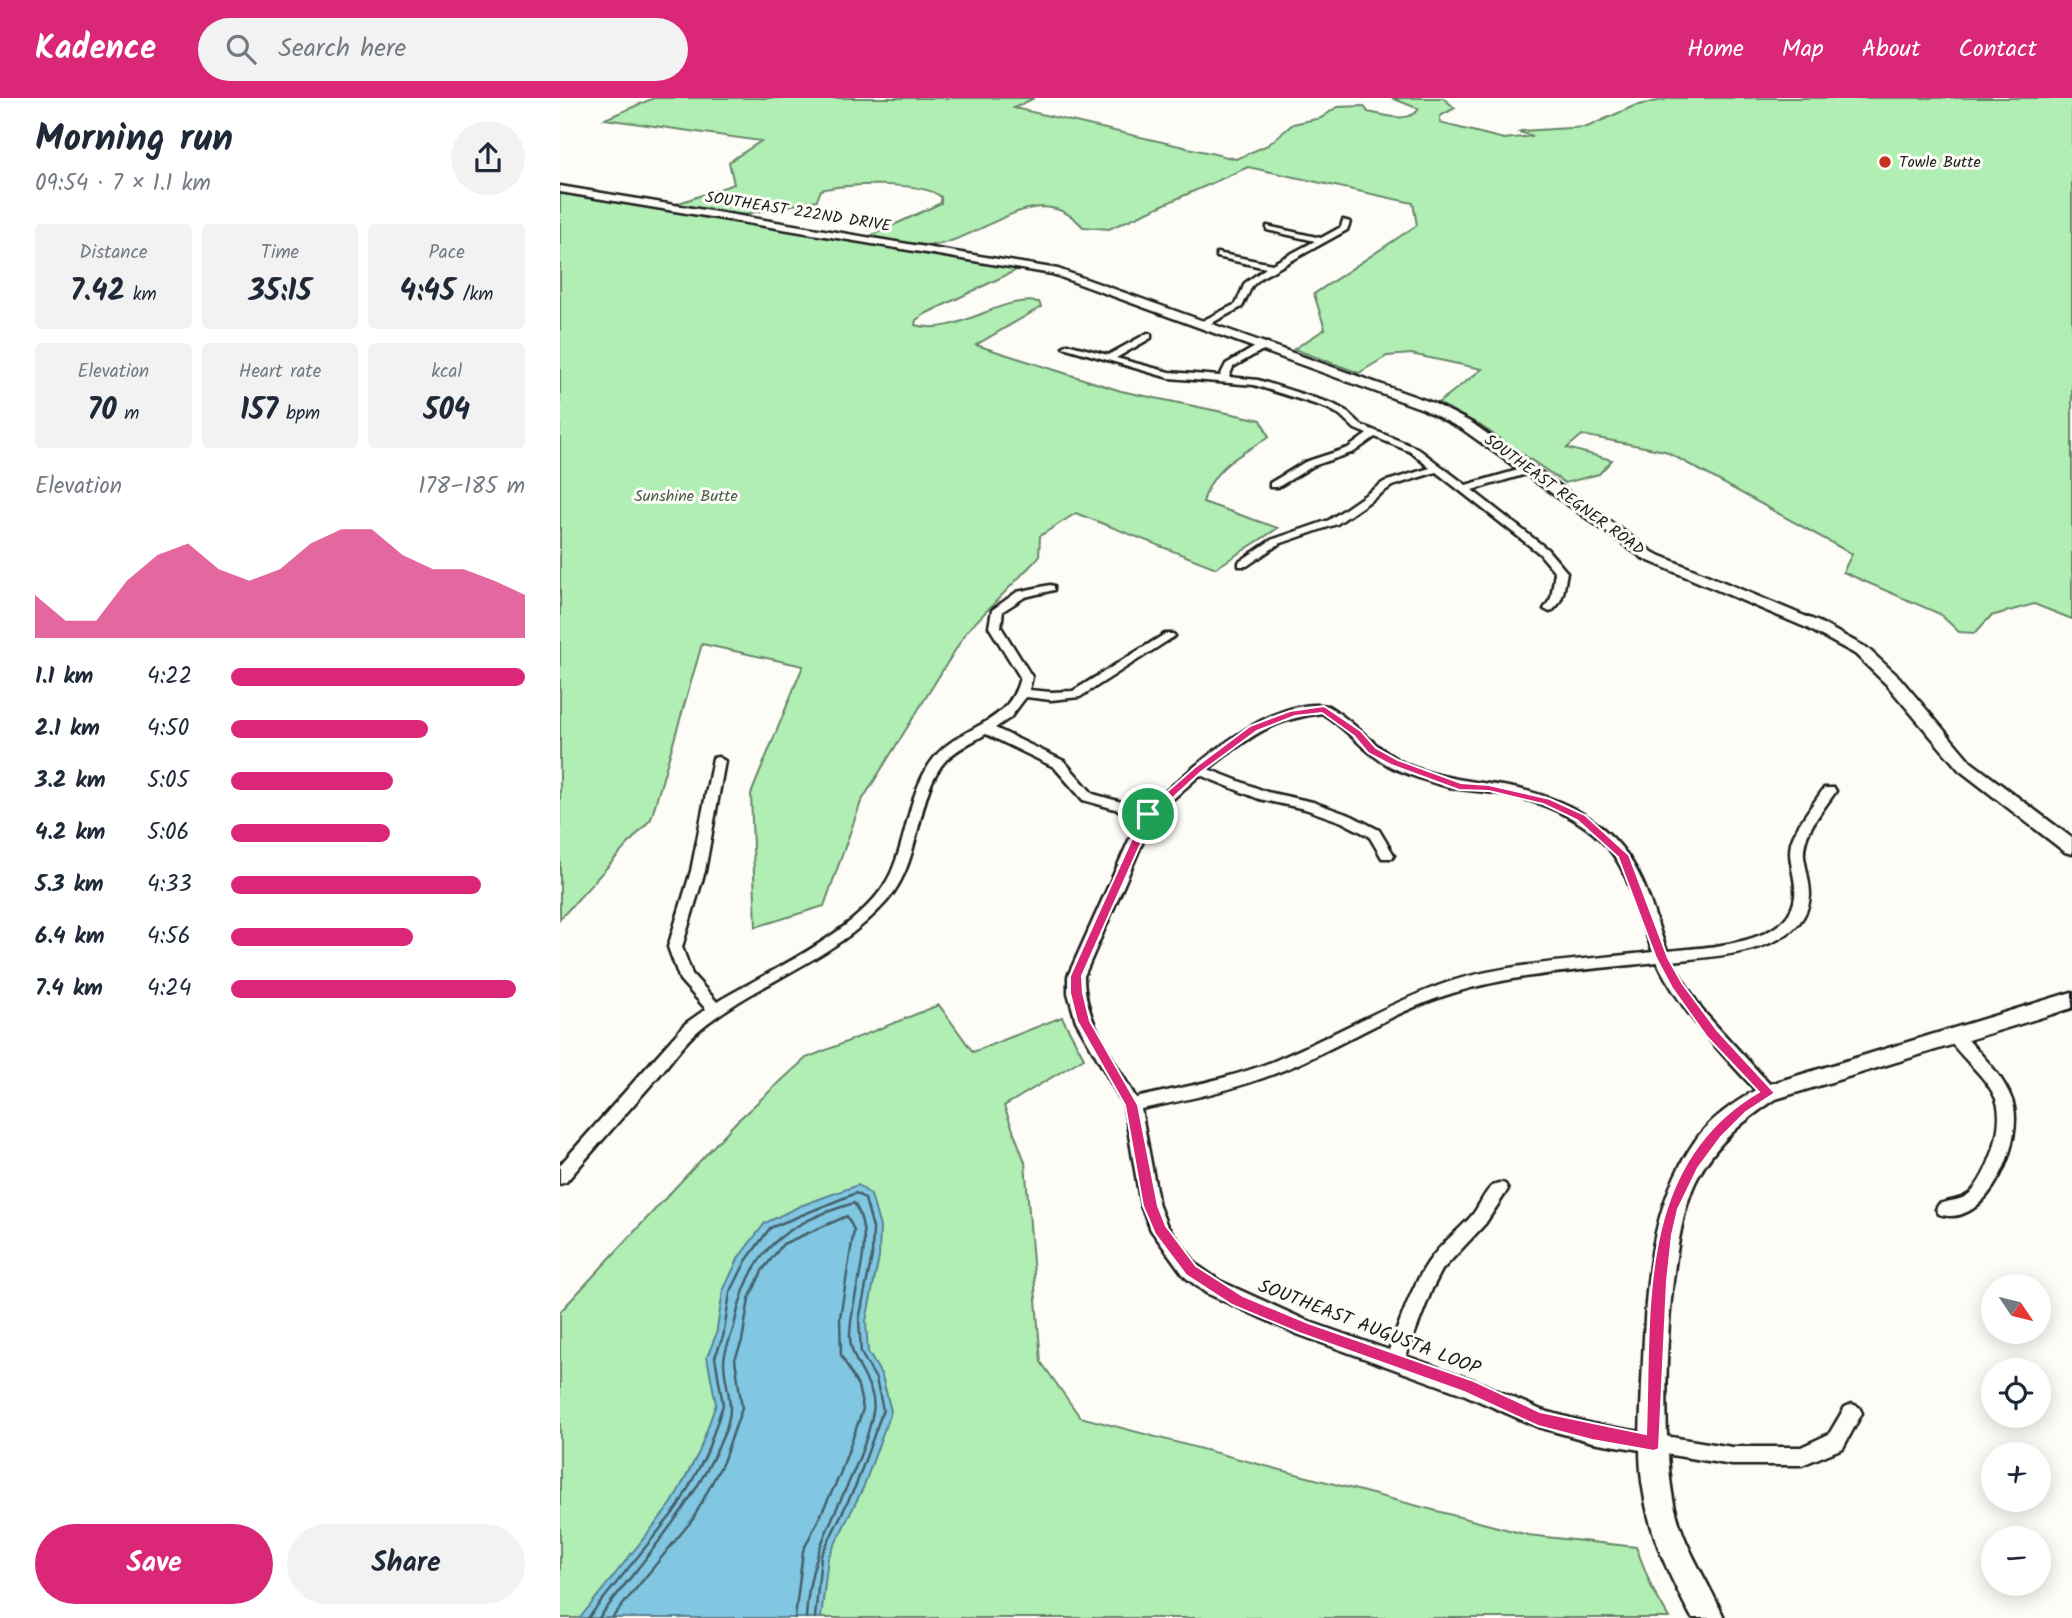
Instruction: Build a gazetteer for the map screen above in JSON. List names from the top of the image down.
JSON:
{
  "streets": {
    "main road": ["SOUTHEAST 222ND DRIVE", "SOUTHEAST REGNER ROAD"],
    "street": ["SOUTHEAST AUGUSTA LOOP"]
  },
  "crossings": [
    ["SOUTHEAST 222ND DRIVE", "SOUTHEAST REGNER ROAD"]
  ],
  "parks": ["Sunshine Butte"],
  "places": ["Towle Butte"],
  "north": "bottom right",
  "page": {
    "header": "Kadence",
    "search": "Search here",
    "nav": [
      "Home",
      "Map",
      "About",
      "Contact"
    ],
    "heading": ["Morning run", "09:54 · 7 × 1.1 km"],
    "stats": [
      ["Distance", "7.42 km"],
      ["Time", "35:15"],
      ["Pace", "4:45 /km"],
      ["Elevation", "70 m"],
      ["Heart rate", "157 bpm"],
      ["kcal", "504"]
    ],
    "chart": ["Elevation", "178–185 m"],
    "list": [
      {
        "name": "1.1 km",
        "note": "4:22"
      },
      {
        "name": "2.1 km",
        "note": "4:50"
      },
      {
        "name": "3.2 km",
        "note": "5:05"
      },
      {
        "name": "4.2 km",
        "note": "5:06"
      },
      {
        "name": "5.3 km",
        "note": "4:33"
      },
      {
        "name": "6.4 km",
        "note": "4:56"
      },
      {
        "name": "7.4 km",
        "note": "4:24"
      }
    ],
    "map_buttons": ["+", "−"],
    "buttons": ["Save", "Share"]
  }
}
